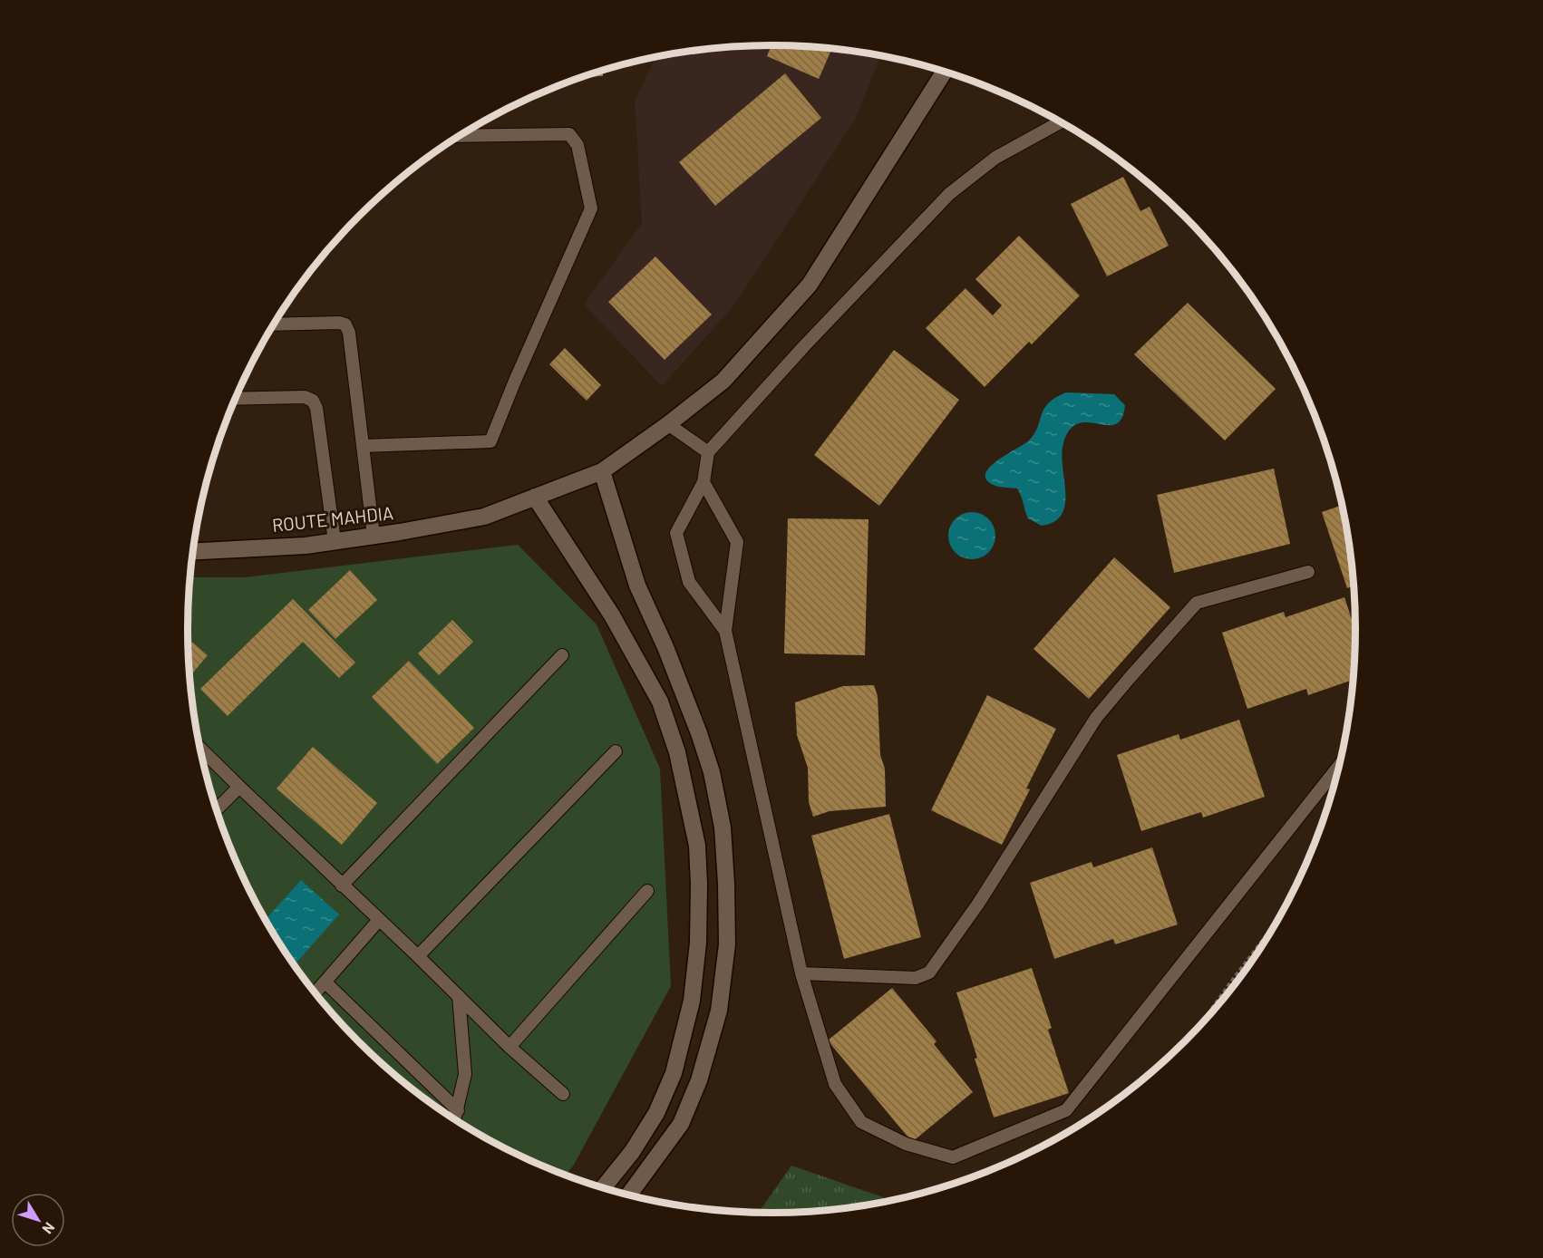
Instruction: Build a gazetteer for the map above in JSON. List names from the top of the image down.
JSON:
{
  "streets": {
    "street": ["ROUTE MAHDIA"]
  },
  "north": "bottom right"
}
